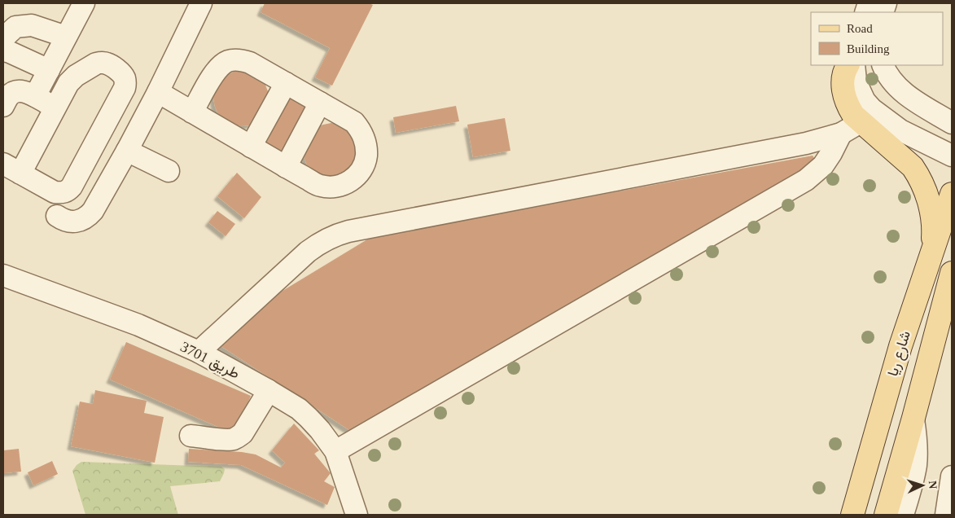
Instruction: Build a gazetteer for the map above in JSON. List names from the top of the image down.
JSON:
{
  "streets": {
    "main road": ["شارع ريا"],
    "street": ["طريق 3701"]
  },
  "legend": ["Road", "Building"],
  "north": "right"
}
